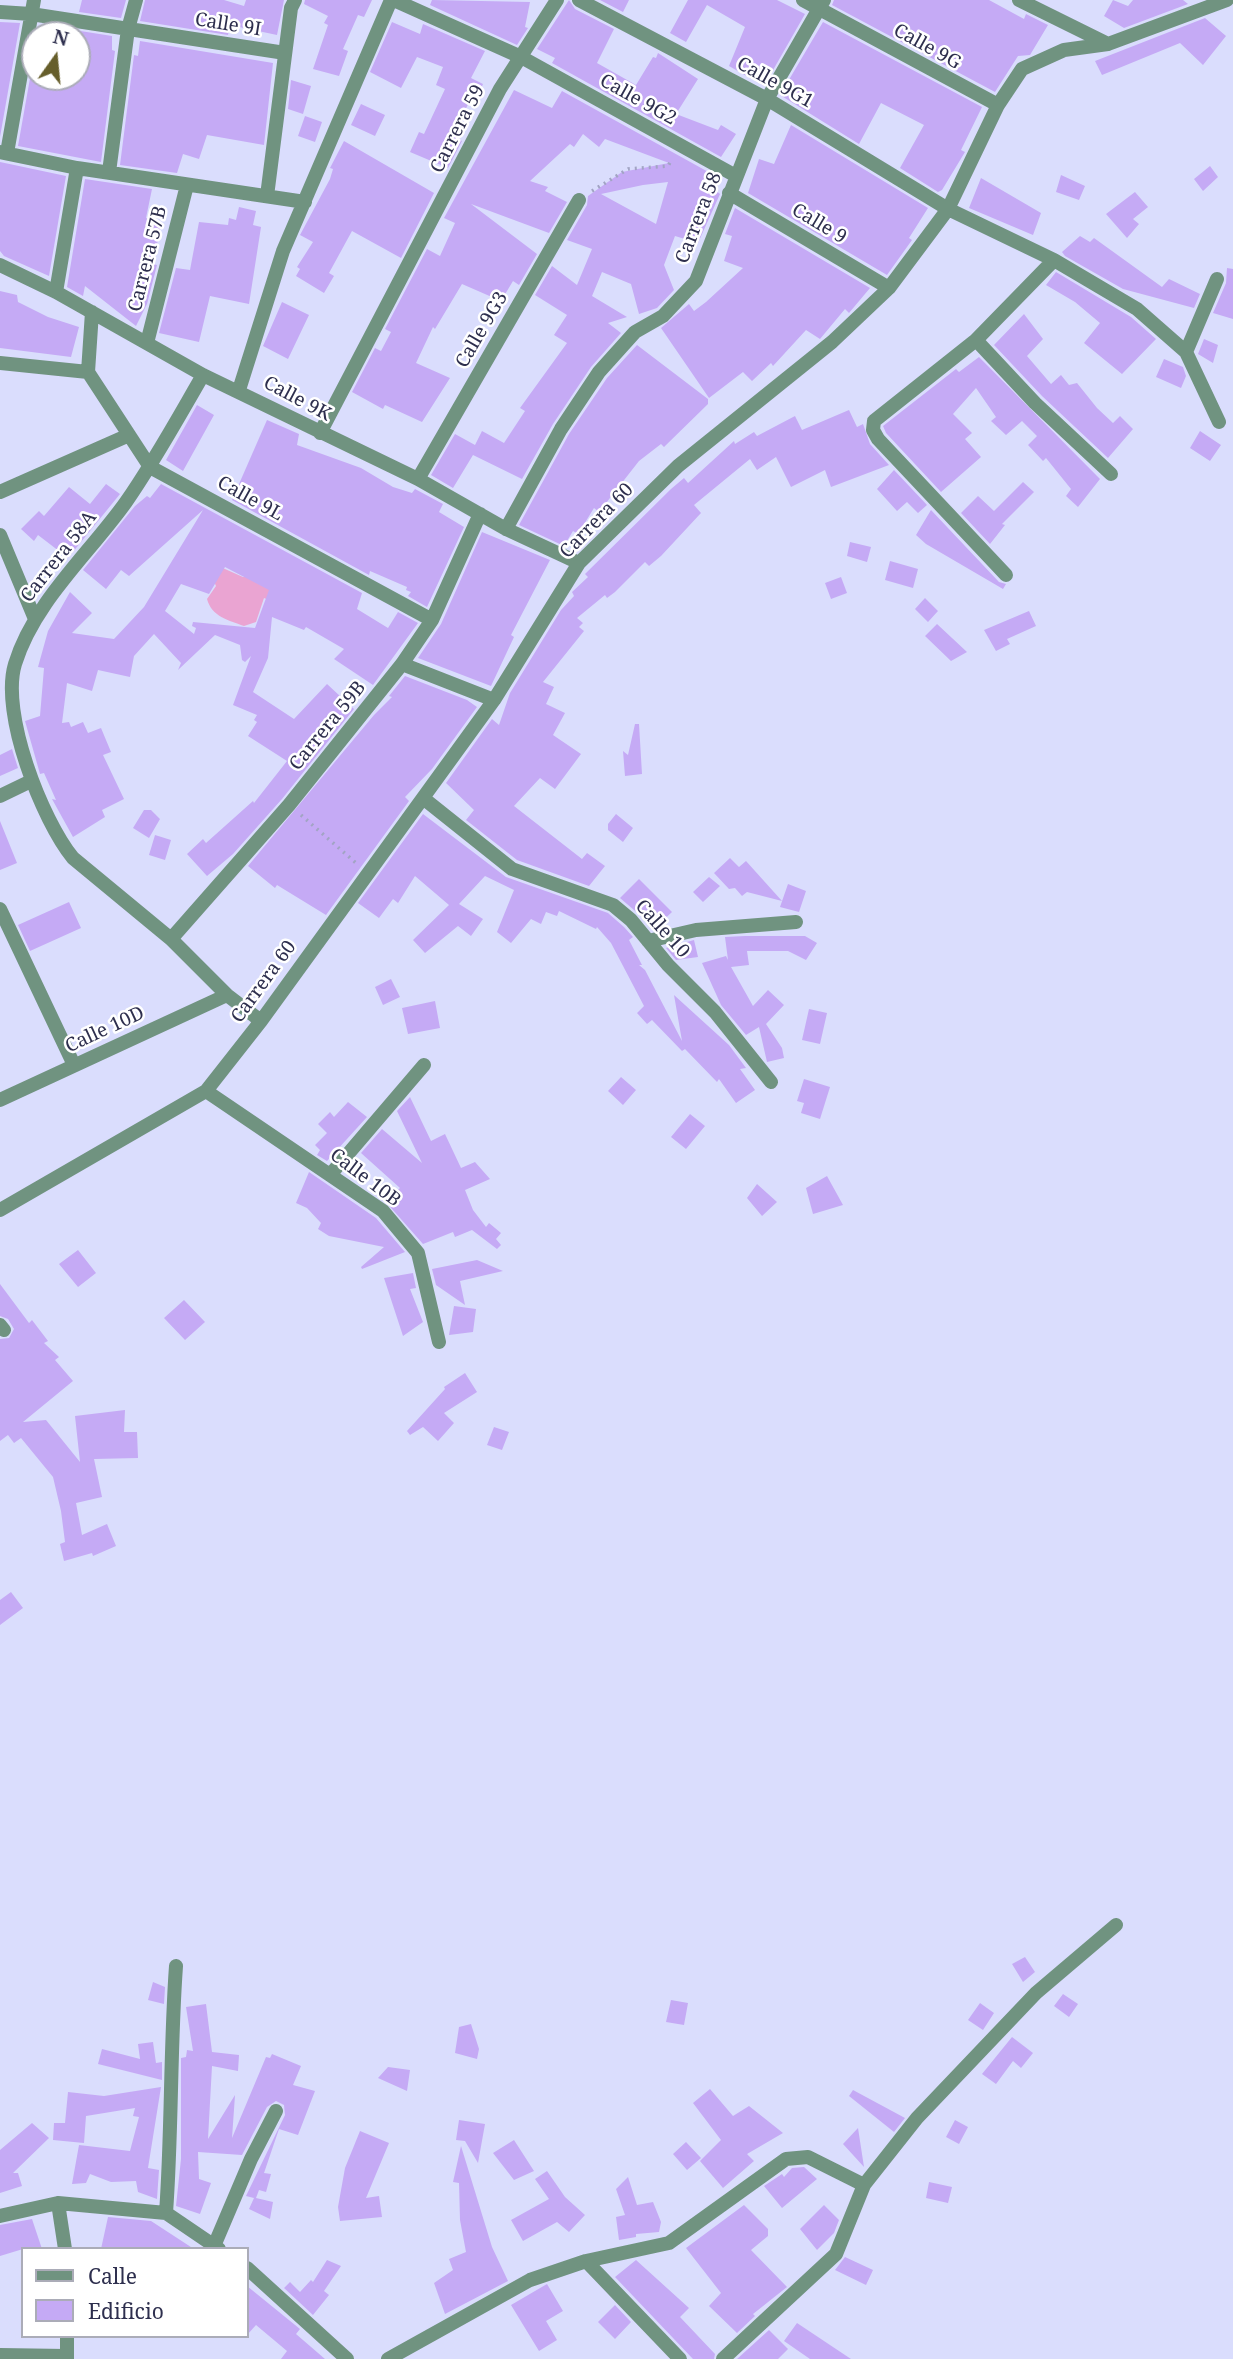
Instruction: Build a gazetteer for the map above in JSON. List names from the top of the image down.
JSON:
{
  "streets": {
    "street": [
      "Calle 9I",
      "Calle 9G",
      "Calle 9G1",
      "Calle 9G2",
      "Carrera 59",
      "Carrera 58",
      "Calle 9",
      "Carrera 57B",
      "Calle 9G3",
      "Calle 9K",
      "Calle 9L",
      "Carrera 60",
      "Carrera 58A",
      "Carrera 59B",
      "Calle 10",
      "Calle 10D",
      "Calle 10B"
    ]
  },
  "crossings": [
    ["Calle 9G", "Carrera 58"],
    ["Calle 9G", "Carrera 60"],
    ["Calle 9G1", "Carrera 58"],
    ["Calle 9G1", "Carrera 60"],
    ["Calle 9G2", "Carrera 59"],
    ["Calle 9G2", "Carrera 58"],
    ["Carrera 59", "Calle 9K"],
    ["Carrera 58", "Calle 9"],
    ["Carrera 58", "Calle 9K"],
    ["Calle 9", "Carrera 60"],
    ["Carrera 57B", "Calle 9K"],
    ["Calle 9G3", "Calle 9K"],
    ["Calle 9K", "Carrera 60"],
    ["Calle 9K", "Carrera 58A"],
    ["Calle 9K", "Carrera 59B"],
    ["Calle 9L", "Carrera 58A"],
    ["Calle 9L", "Carrera 59B"],
    ["Carrera 60", "Carrera 58A"],
    ["Carrera 60", "Calle 10"],
    ["Carrera 60", "Calle 10B"],
    ["Carrera 58A", "Carrera 59B"],
    ["Carrera 58A", "Calle 10D"]
  ],
  "legend": ["Calle", "Edificio"],
  "north": "top"
}
